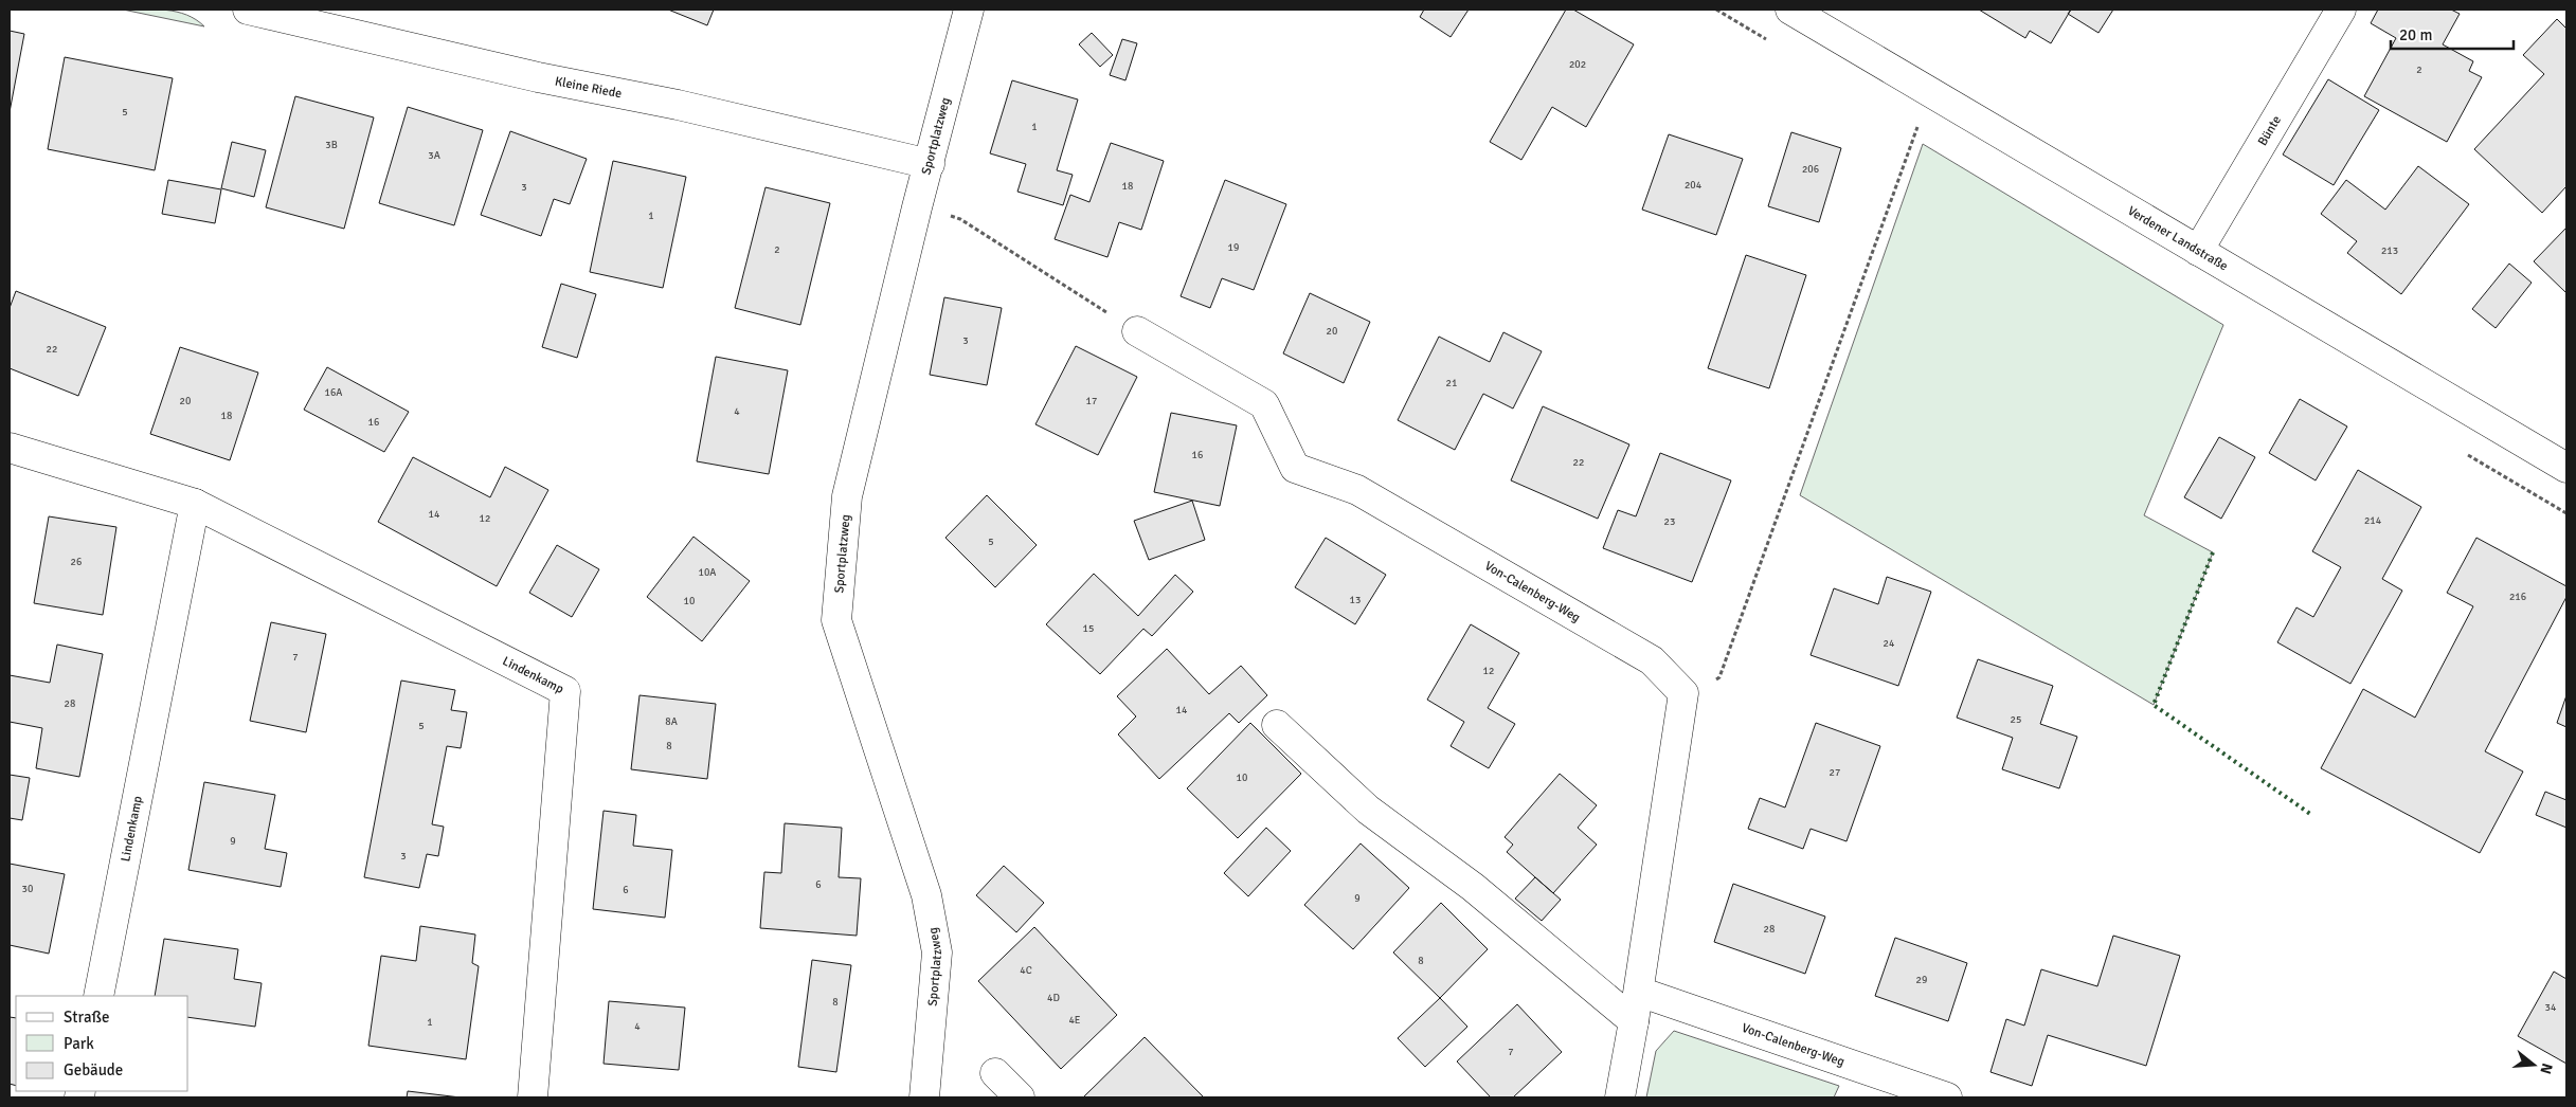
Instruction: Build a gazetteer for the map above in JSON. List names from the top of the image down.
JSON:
{
  "streets": {
    "street": [
      "Kleine Riede",
      "Bünte",
      "Sportplatzweg",
      "Verdener Landstraße",
      "Von-Calenberg-Weg",
      "Lindenkamp"
    ]
  },
  "crossings": [
    ["Kleine Riede", "Sportplatzweg"],
    ["Bünte", "Verdener Landstraße"]
  ],
  "house_numbers": [
    "202",
    "2",
    "5",
    "1",
    "3B",
    "3A",
    "206",
    "204",
    "18",
    "3",
    "1",
    "19",
    "2",
    "213",
    "20",
    "3",
    "22",
    "21",
    "16A",
    "20",
    "17",
    "4",
    "18",
    "16",
    "16",
    "22",
    "14",
    "12",
    "214",
    "23",
    "5",
    "26",
    "10A",
    "216",
    "13",
    "10",
    "15",
    "24",
    "7",
    "12",
    "28",
    "14",
    "25",
    "8A",
    "5",
    "8",
    "27",
    "10",
    "9",
    "3",
    "6",
    "30",
    "6",
    "9",
    "28",
    "8",
    "4C",
    "29",
    "4D",
    "8",
    "34",
    "4E",
    "1",
    "4",
    "7"
  ],
  "legend": ["Straße", "Park", "Gebäude"],
  "scale_bar": "20 m",
  "north": "right"
}
